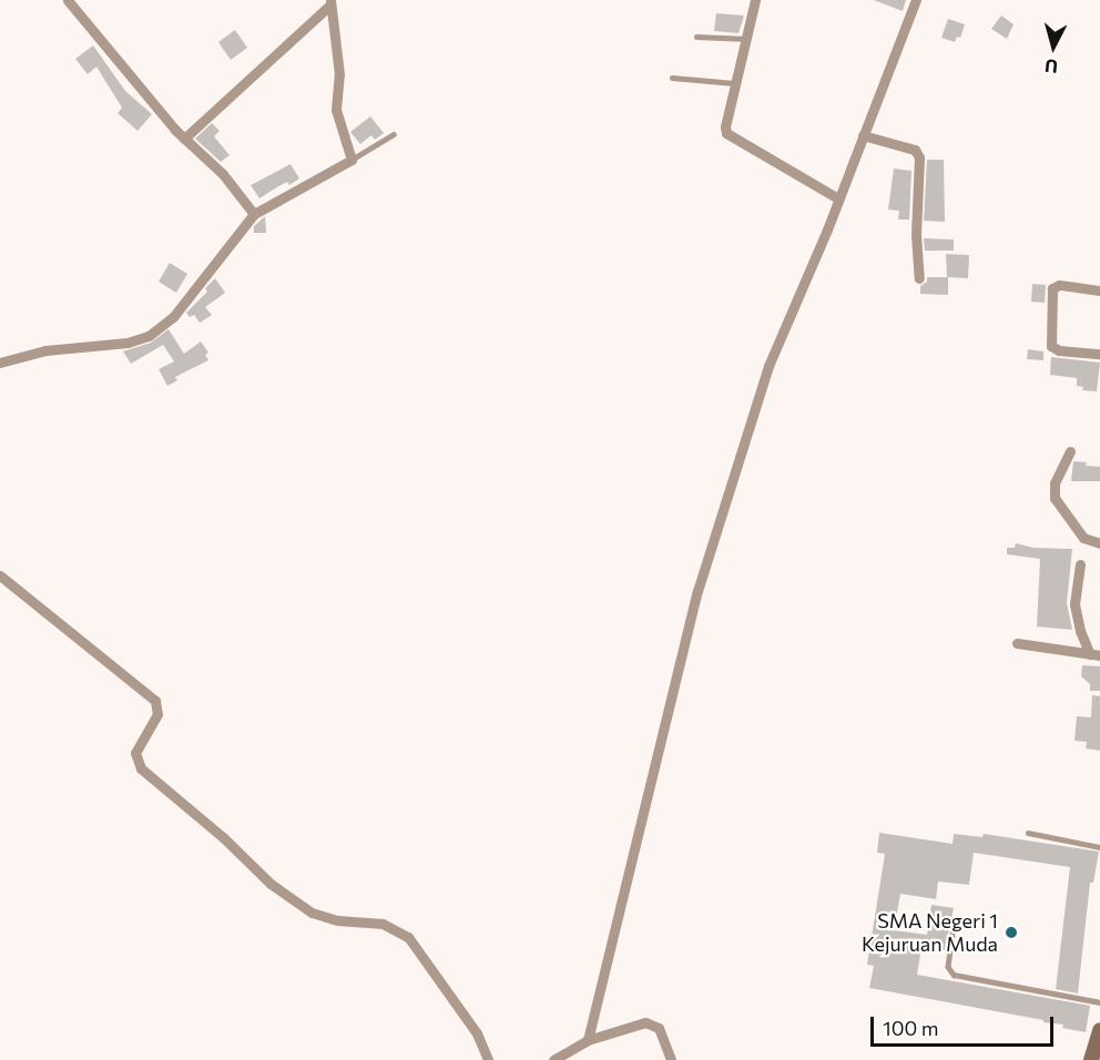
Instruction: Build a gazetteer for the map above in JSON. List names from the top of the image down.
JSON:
{
  "places": ["SMA Negeri 1 Kejuruan Muda"],
  "scale_bar": "100 m",
  "north": "bottom"
}
